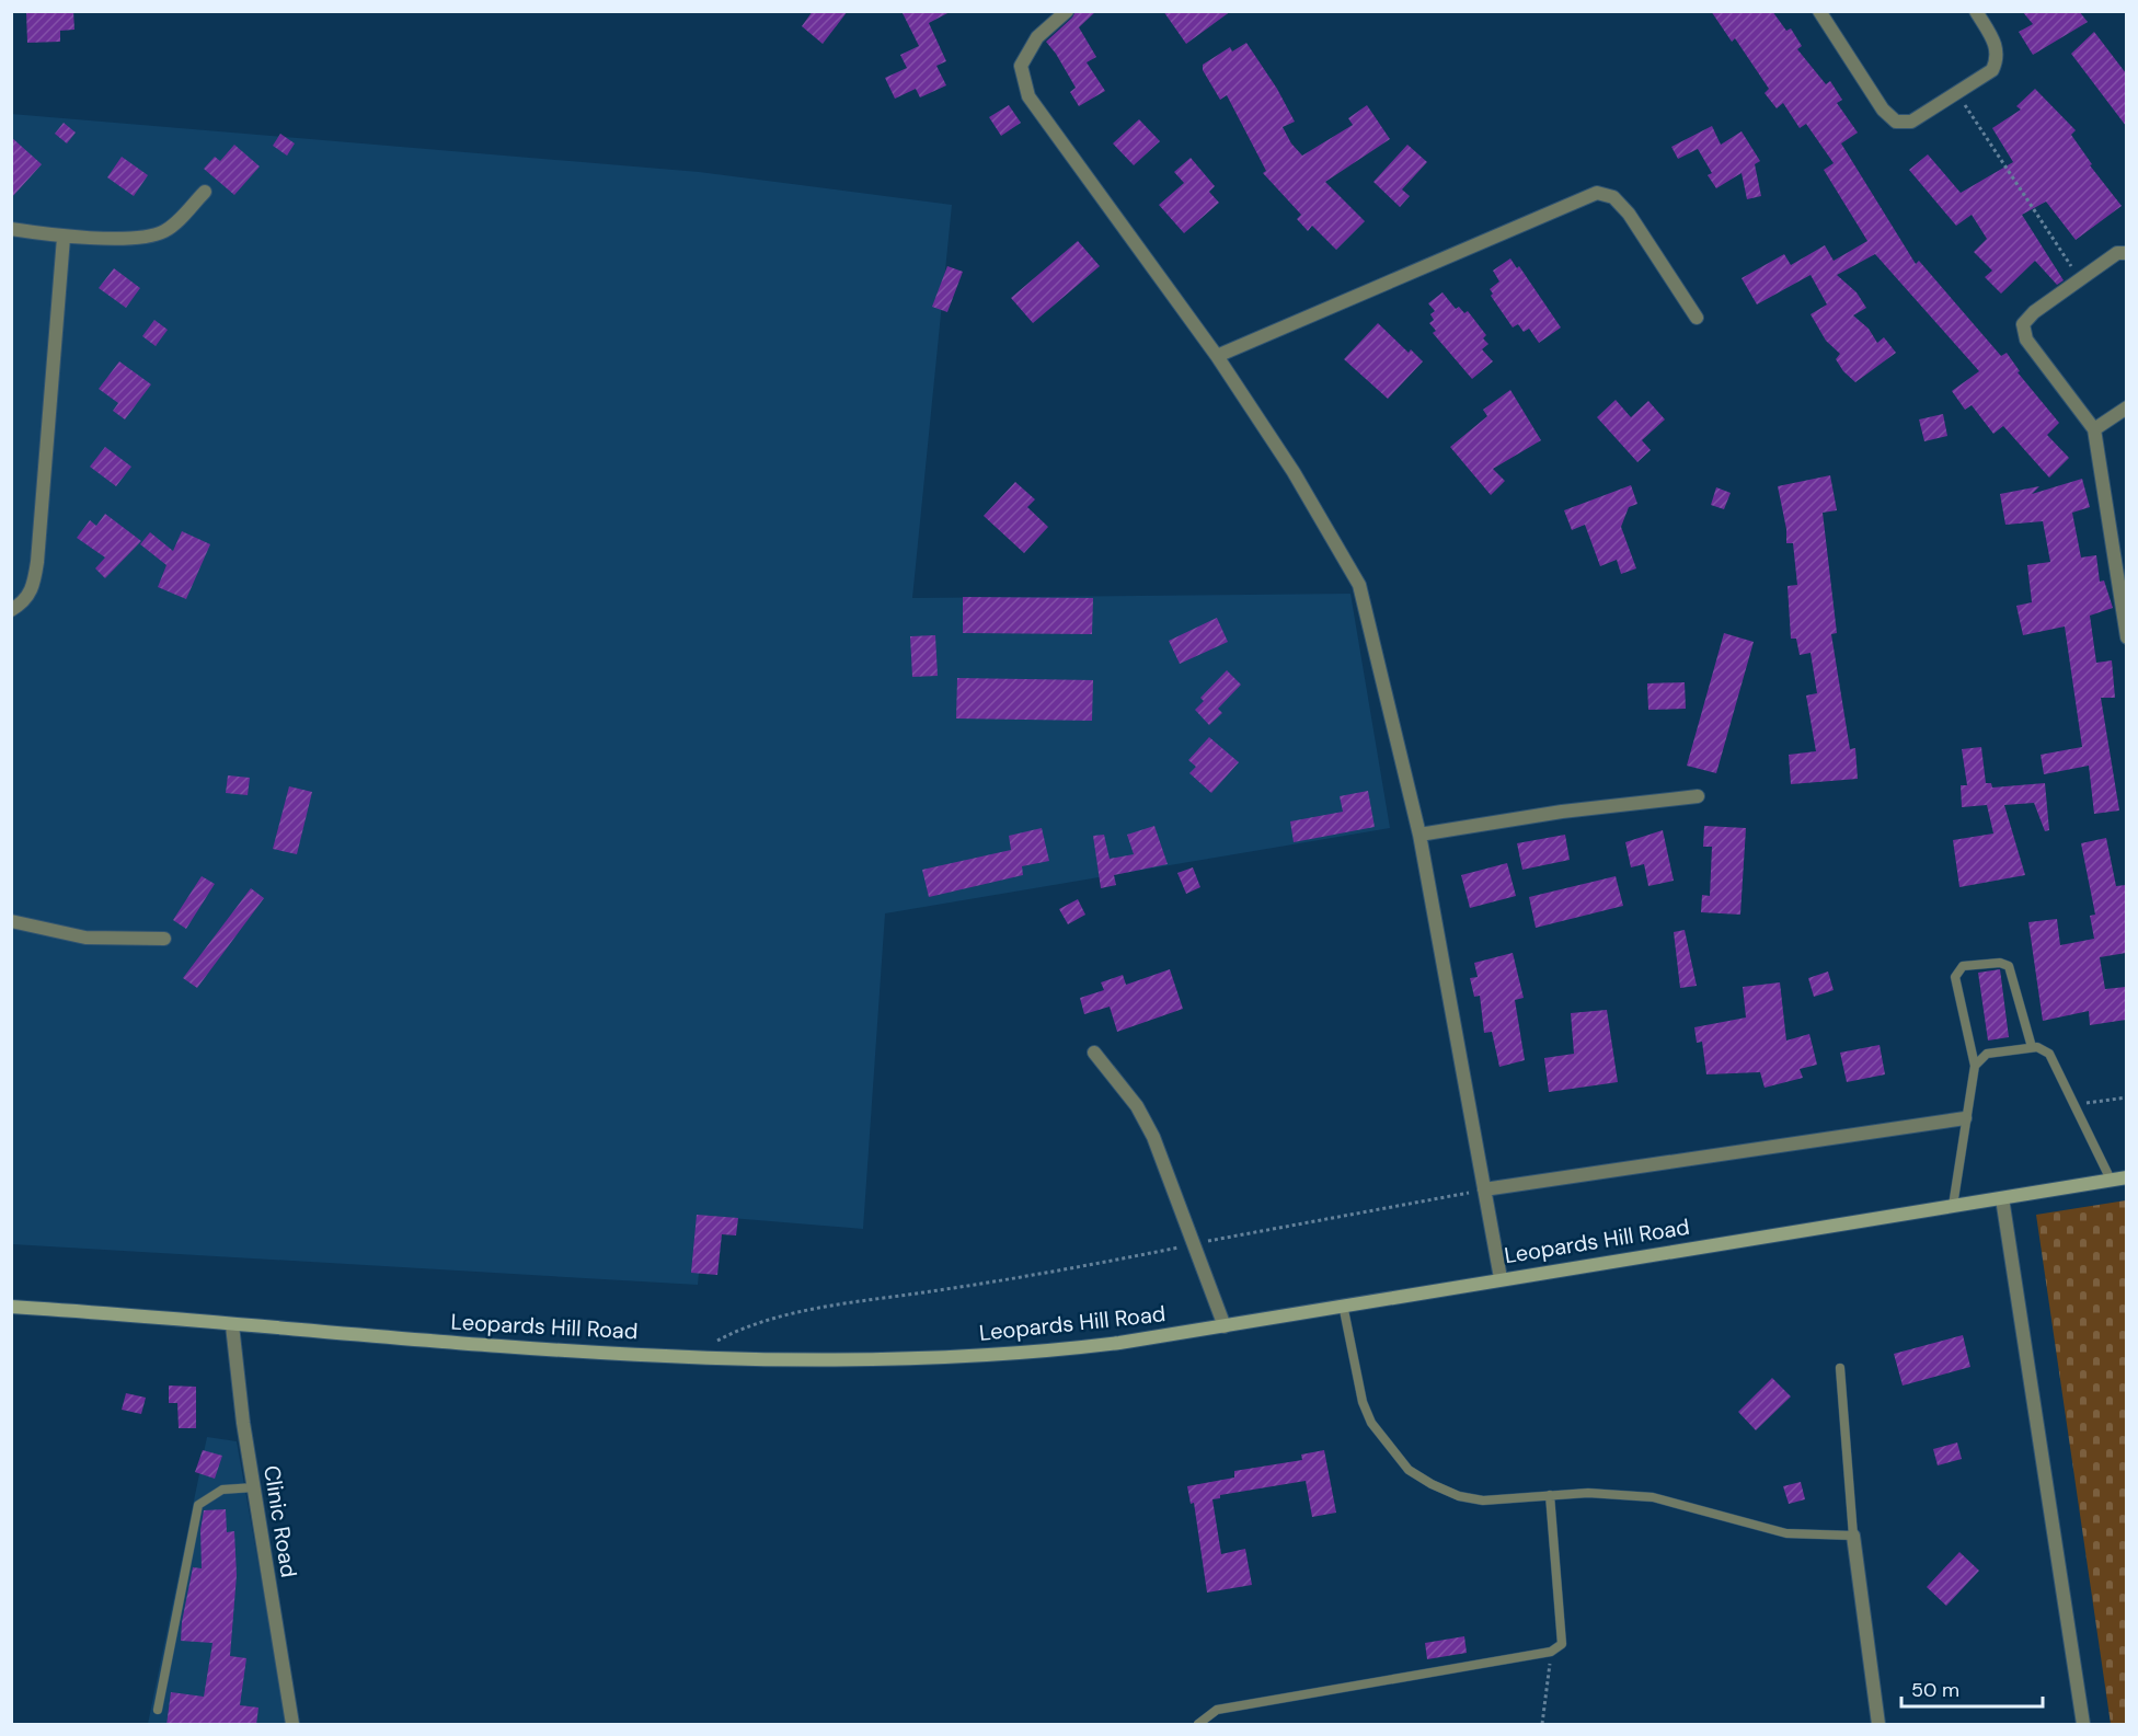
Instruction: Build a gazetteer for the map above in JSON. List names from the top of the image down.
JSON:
{
  "streets": {
    "main road": ["Leopards Hill Road"],
    "street": ["Clinic Road"]
  },
  "crossings": [
    ["Leopards Hill Road", "Clinic Road"]
  ],
  "scale_bar": "50 m"
}
